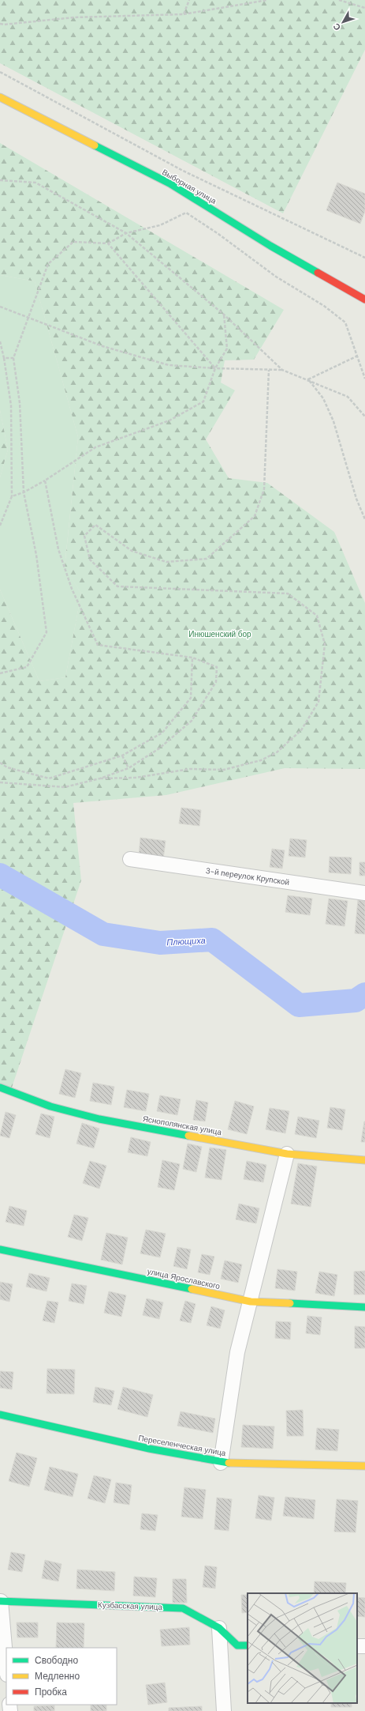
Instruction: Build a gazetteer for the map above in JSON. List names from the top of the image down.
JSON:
{
  "streets": {
    "street": [
      "Выборная улица",
      "3-й переулок Крупской",
      "Яснополянская улица",
      "улица Ярославского",
      "Переселенческая улица",
      "Кузбасская улица"
    ]
  },
  "water": ["Плющиха"],
  "parks": ["Инюшенский бор"],
  "legend": ["Свободно", "Медленно", "Пробка"],
  "north": "bottom left"
}
